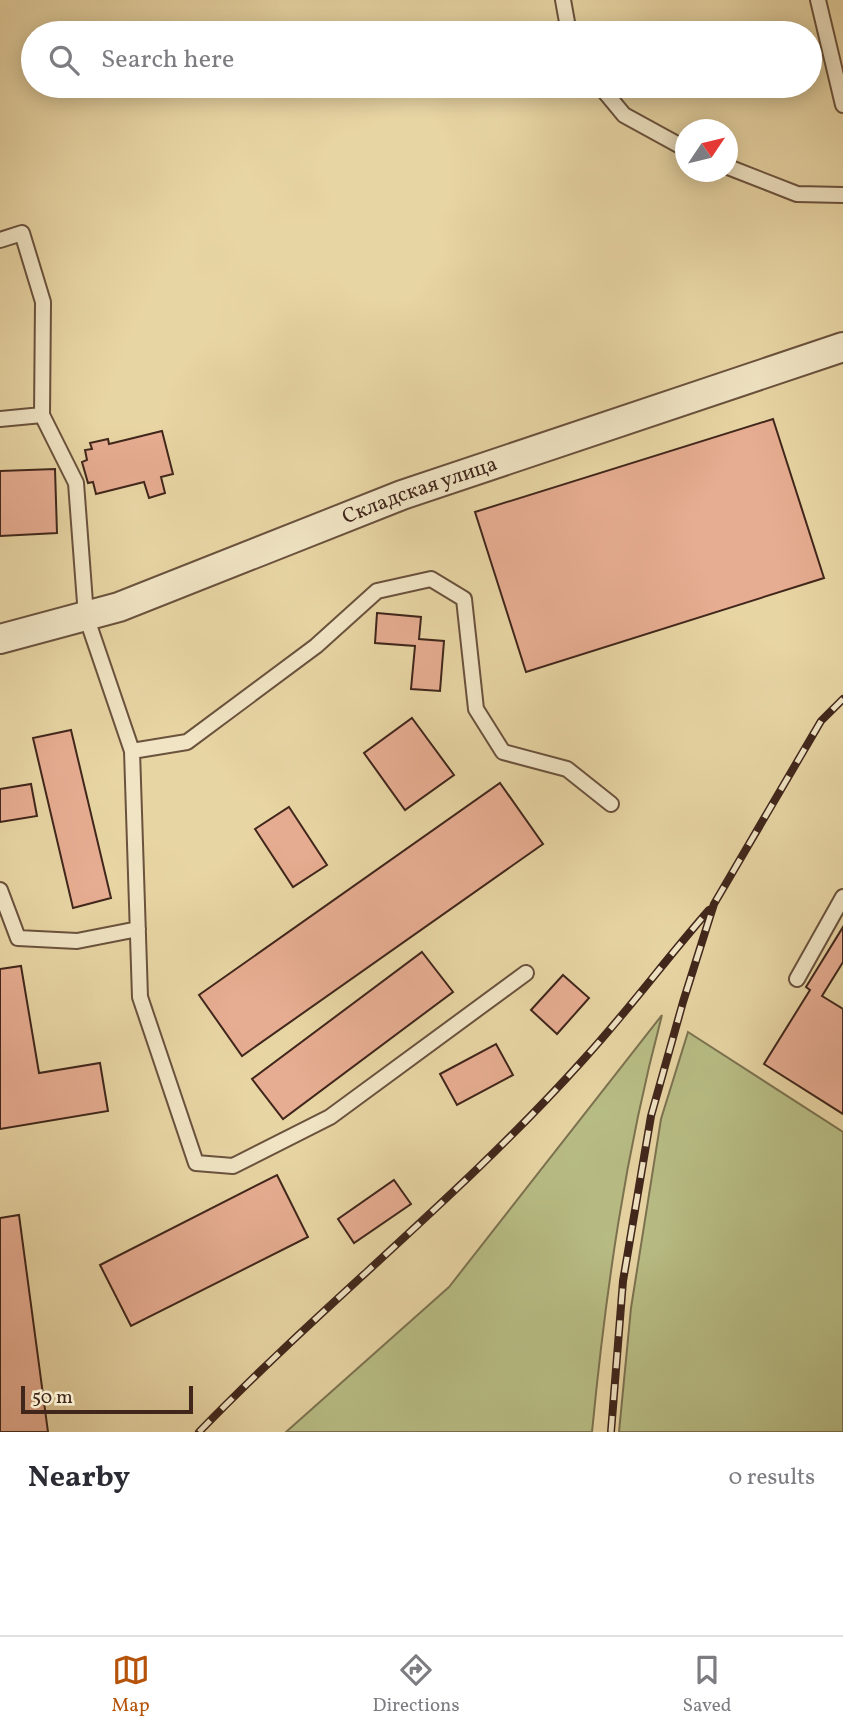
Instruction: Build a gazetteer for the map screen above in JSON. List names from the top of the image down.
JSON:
{
  "streets": {
    "street": ["Складская улица"]
  },
  "scale_bar": "50 m",
  "north": "top right",
  "page": {
    "search": "Search here",
    "scale": "50 m",
    "heading": ["Nearby", "0 results"],
    "nav": ["Map", "Directions", "Saved"]
  }
}
